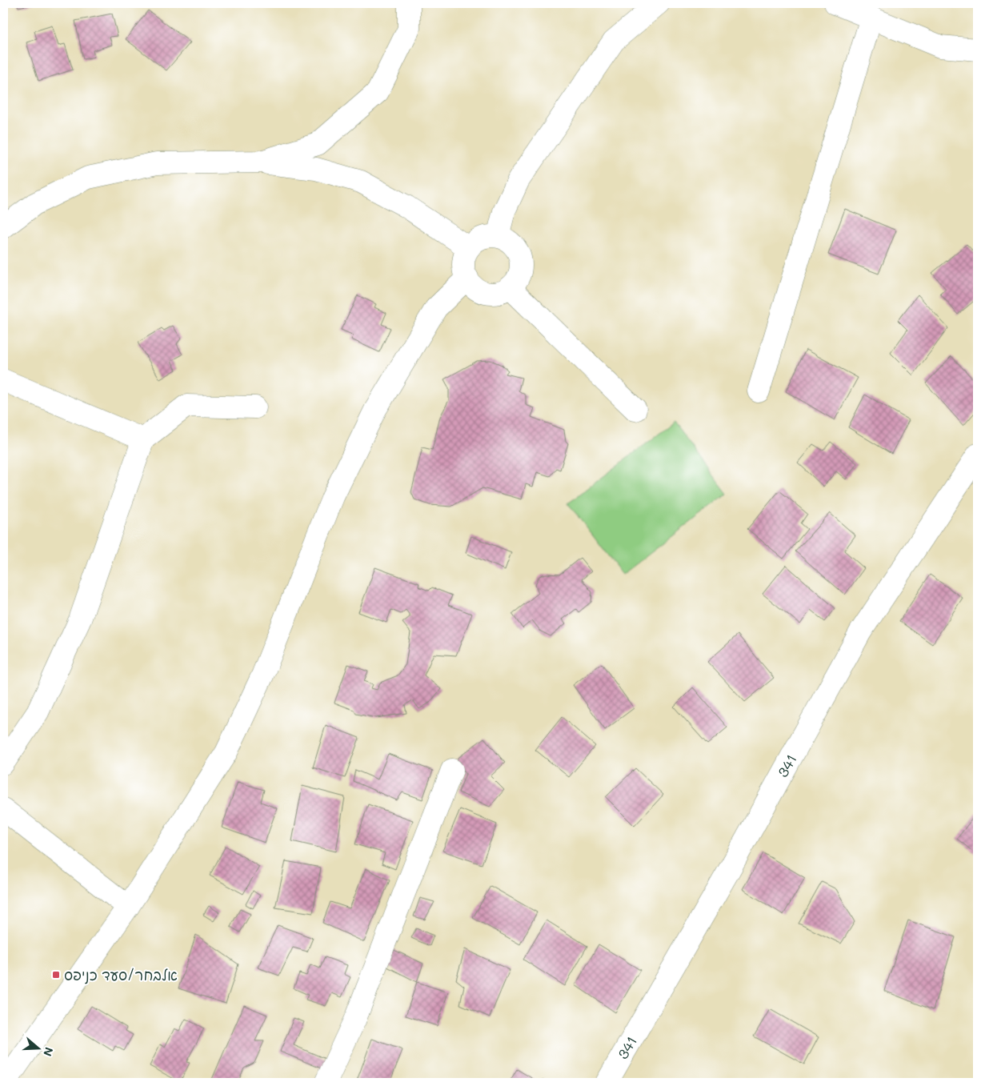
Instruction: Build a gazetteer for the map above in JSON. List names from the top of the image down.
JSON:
{
  "streets": {
    "street": ["341"]
  },
  "places": {
    "transit": ["אלבחר/סעד כניפס"]
  },
  "north": "right"
}
